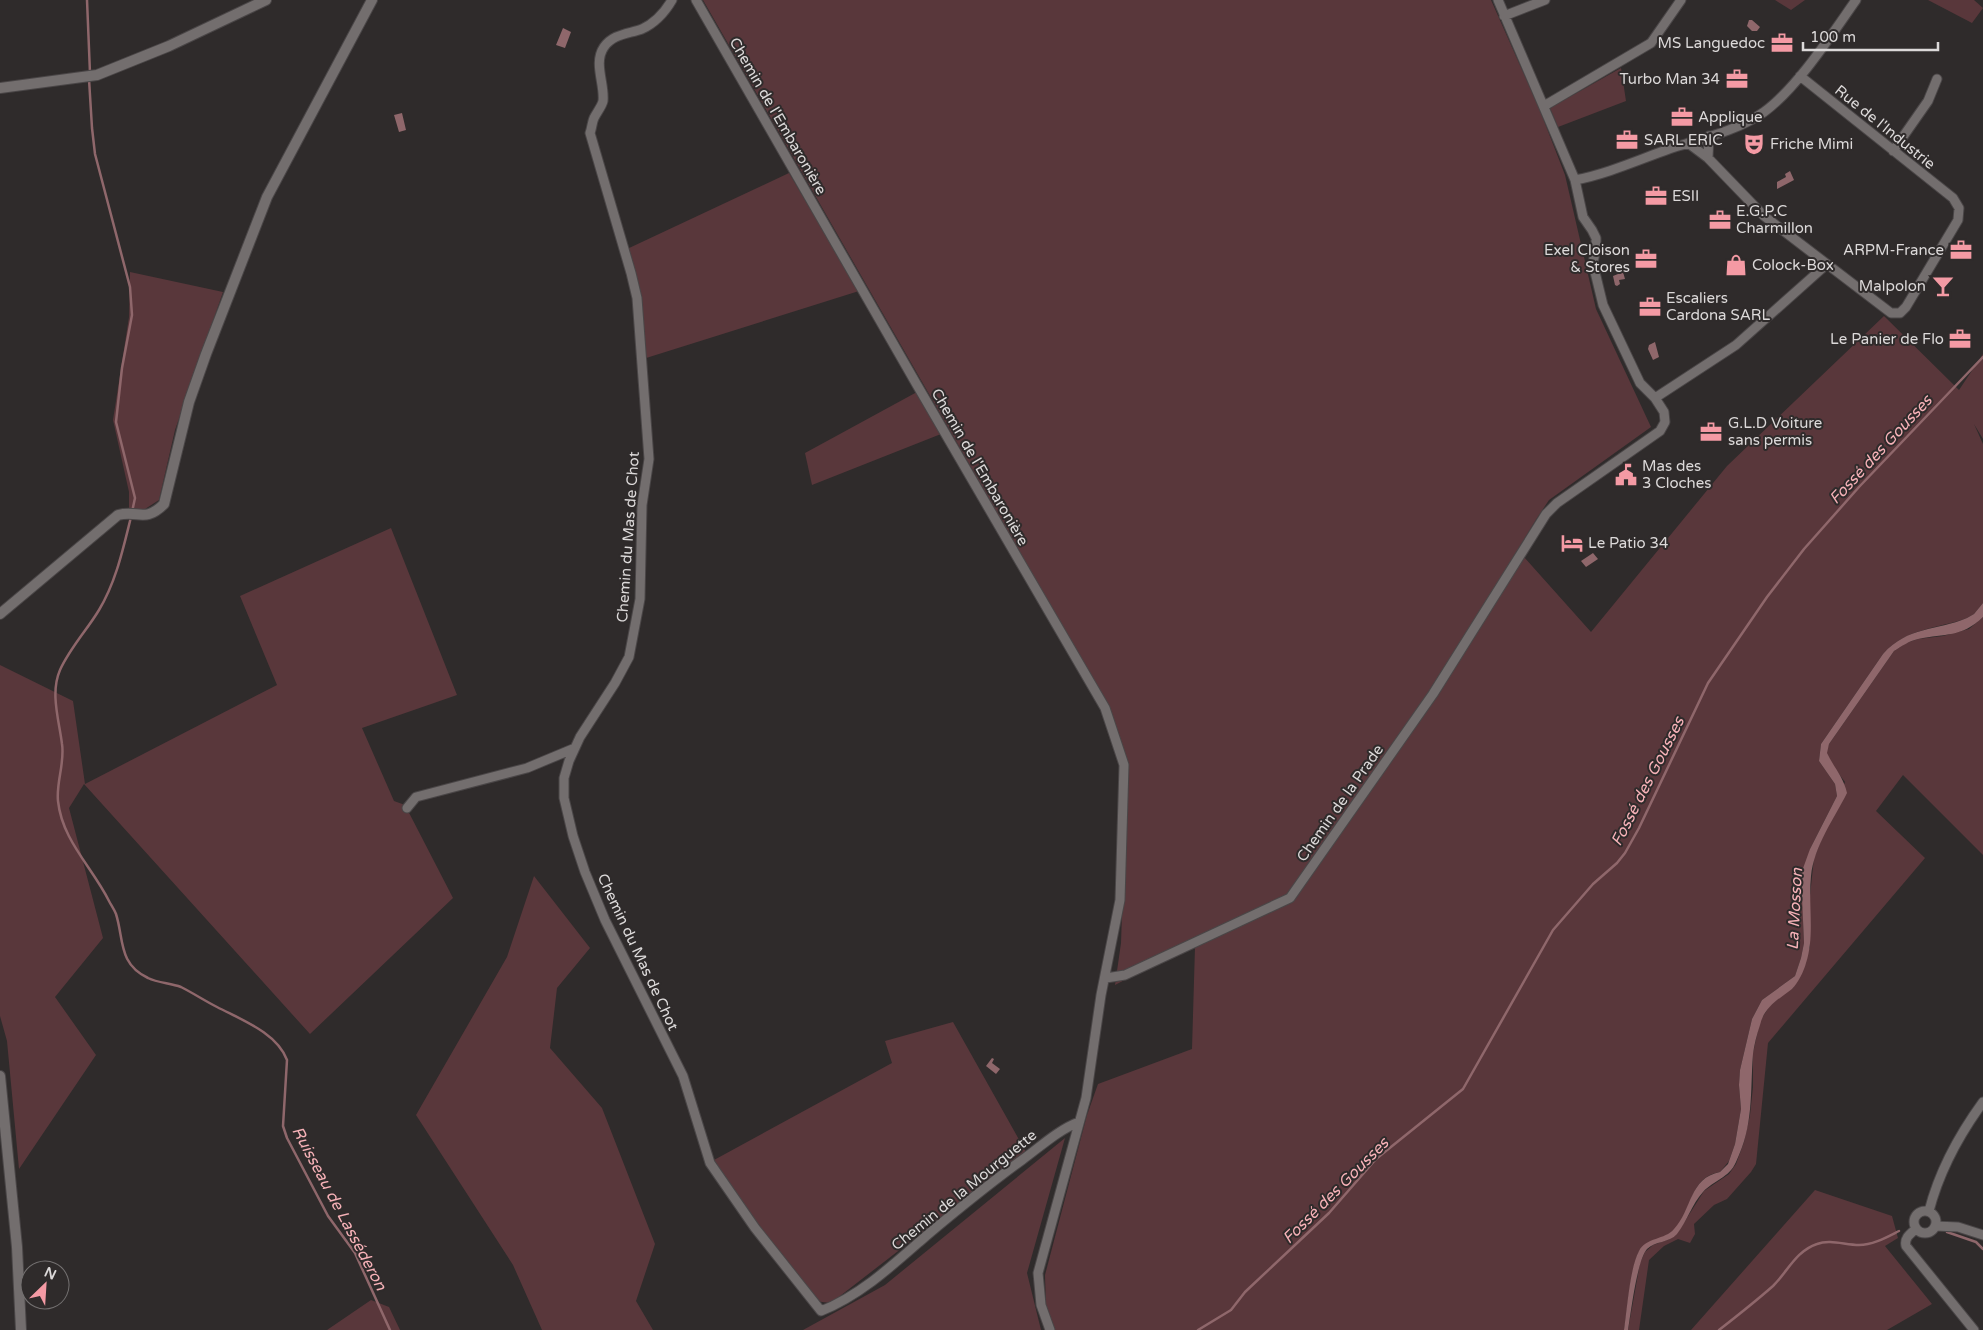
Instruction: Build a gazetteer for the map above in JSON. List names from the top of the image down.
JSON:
{
  "streets": {
    "street": [
      "Chemin de l'Embaronière",
      "Rue de l'Industrie",
      "Chemin du Mas de Chot",
      "Chemin de la Prade",
      "Chemin de la Mourguette"
    ]
  },
  "crossings": [
    ["Chemin de l'Embaronière", "Chemin de la Prade"],
    ["Chemin du Mas de Chot", "Chemin de la Mourguette"]
  ],
  "water": ["Fossé des Gousses", "La Mosson", "Ruisseau de Lasséderon"],
  "places": {
    "office": [
      "MS Languedoc",
      "Turbo Man 34",
      "Applique",
      "SARL ERIC",
      "ESII",
      "E.G.P.C Charmillon",
      "ARPM-France",
      "Exel Cloison & Stores",
      "Escaliers Cardona SARL",
      "Le Panier de Flo",
      "G.L.D Voiture sans permis"
    ],
    "theatre": ["Friche Mimi"],
    "shop": ["Colock-Box"],
    "bar": ["Malpolon"],
    "public building": ["Mas des 3 Cloches"],
    "hotel": ["Le Patio 34"]
  },
  "scale_bar": "100 m",
  "north": "top right"
}
